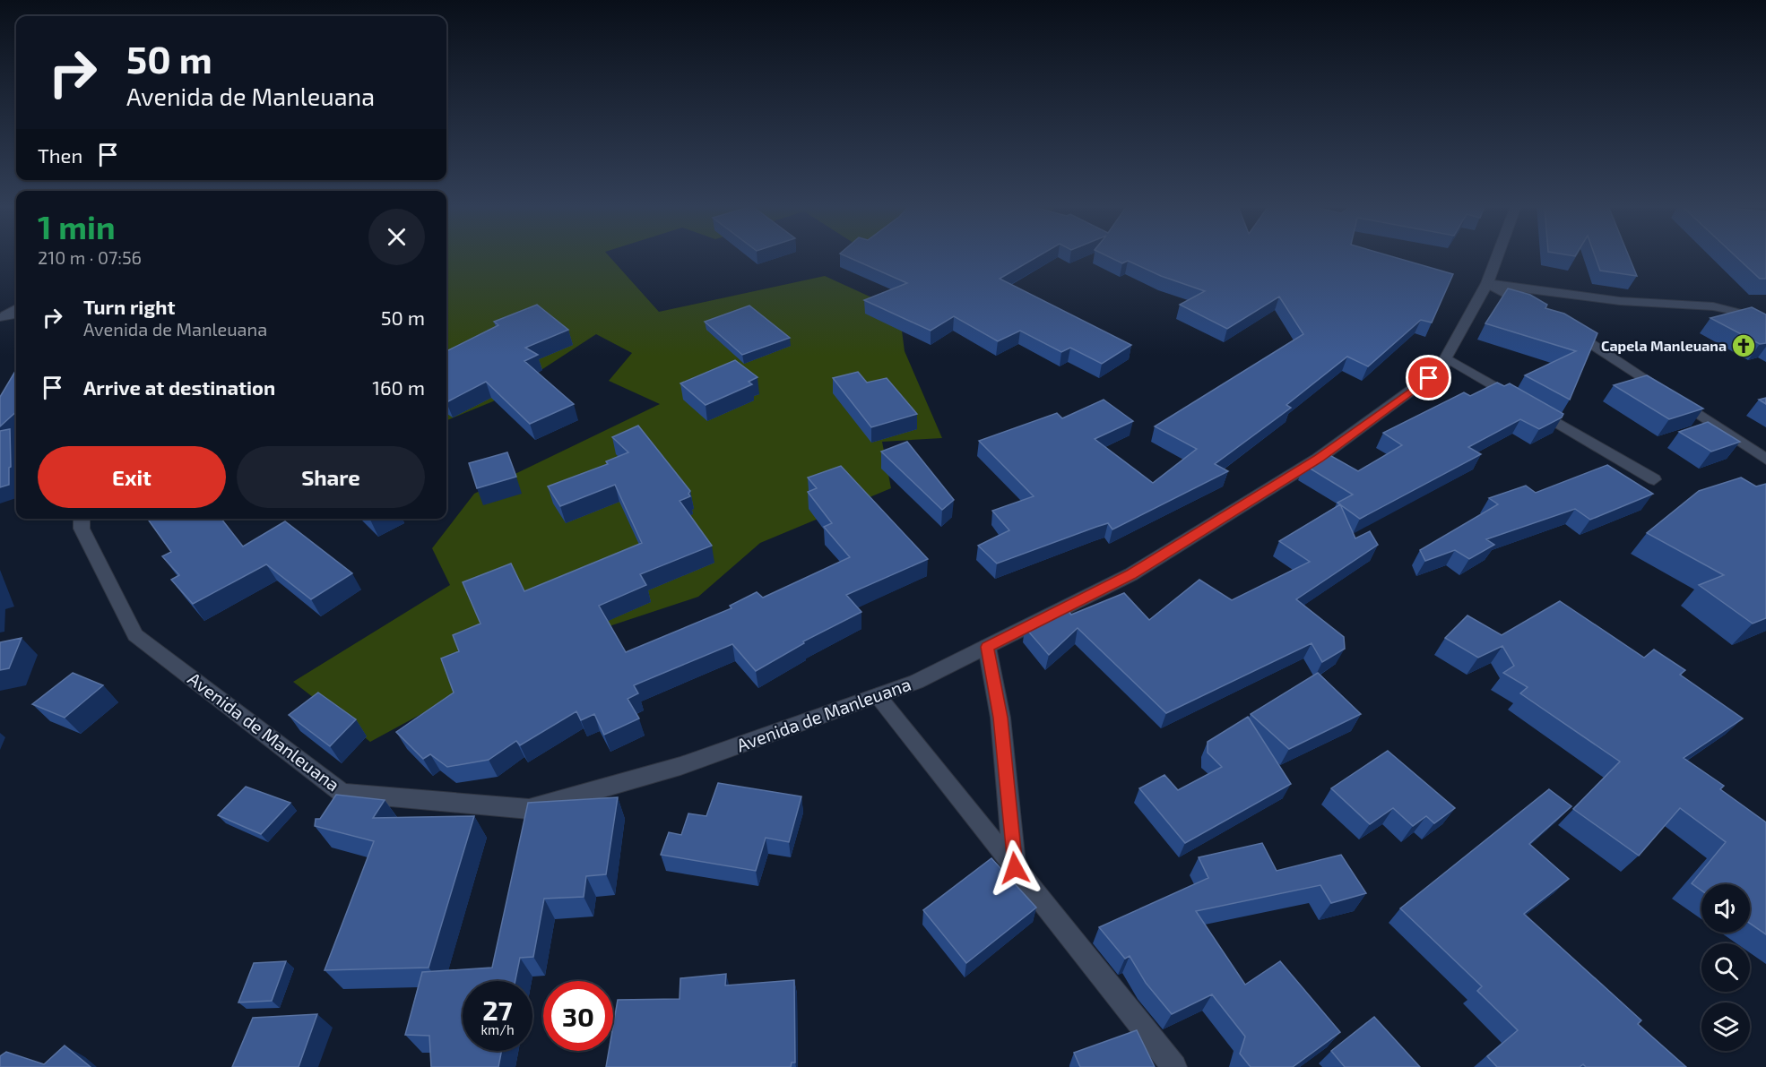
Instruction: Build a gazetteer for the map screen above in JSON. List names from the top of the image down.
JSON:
{
  "streets": {
    "street": ["Avenida de Manleuana"]
  },
  "places": {
    "church": ["Capela Manleuana"]
  },
  "page": {
    "turn": ["50 m", "Avenida de Manleuana"],
    "then": "Then",
    "heading": ["1 min", "210 m · 07:56"],
    "list": [
      {
        "name": "Turn right",
        "note": "Avenida de Manleuana",
        "value": "50 m"
      },
      {
        "name": "Arrive at destination",
        "value": "160 m"
      }
    ],
    "buttons": ["Exit", "Share"],
    "speed": "27 km/h",
    "limit": "30"
  }
}
